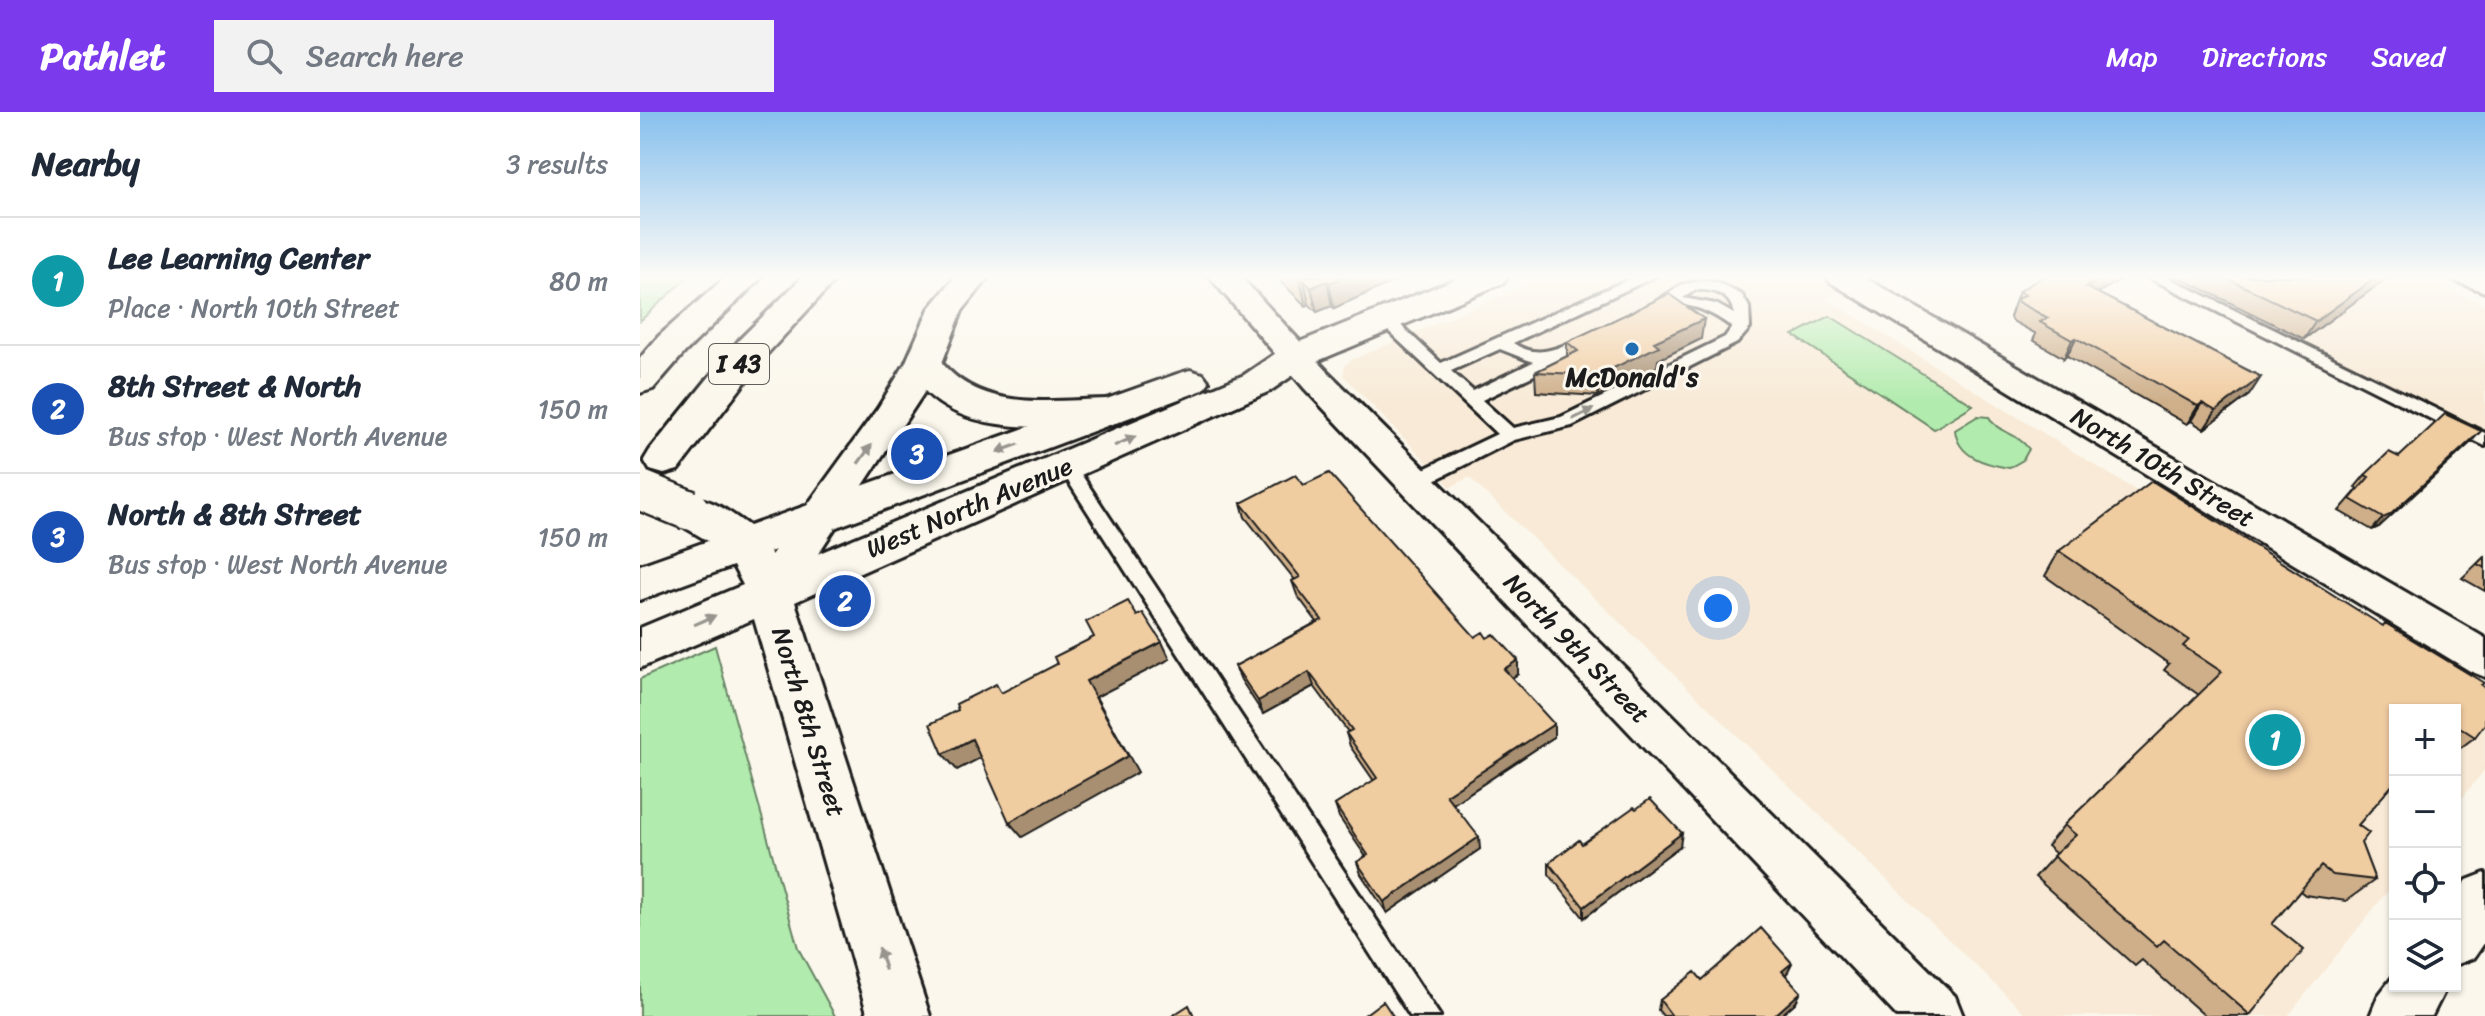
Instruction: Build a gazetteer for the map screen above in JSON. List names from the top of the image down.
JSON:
{
  "streets": {
    "main road": ["I 43", "West North Avenue", "North 8th Street"],
    "street": ["North 10th Street", "North 9th Street"]
  },
  "crossings": [
    ["I 43", "North 8th Street"],
    ["West North Avenue", "North 9th Street"],
    ["West North Avenue", "North 8th Street"]
  ],
  "one_way": ["North 8th Street"],
  "places": ["McDonald's"],
  "page": {
    "header": "Pathlet",
    "search": "Search here",
    "nav": ["Map", "Directions", "Saved"],
    "heading": ["Nearby", "3 results"],
    "list": [
      {
        "mark": "1",
        "name": "Lee Learning Center",
        "note": "Place · North 10th Street",
        "value": "80 m"
      },
      {
        "mark": "2",
        "name": "8th Street & North",
        "note": "Bus stop · West North Avenue",
        "value": "150 m"
      },
      {
        "mark": "3",
        "name": "North & 8th Street",
        "note": "Bus stop · West North Avenue",
        "value": "150 m"
      }
    ],
    "pins": ["3", "2", "1"],
    "map_buttons": ["+", "−"]
  }
}
